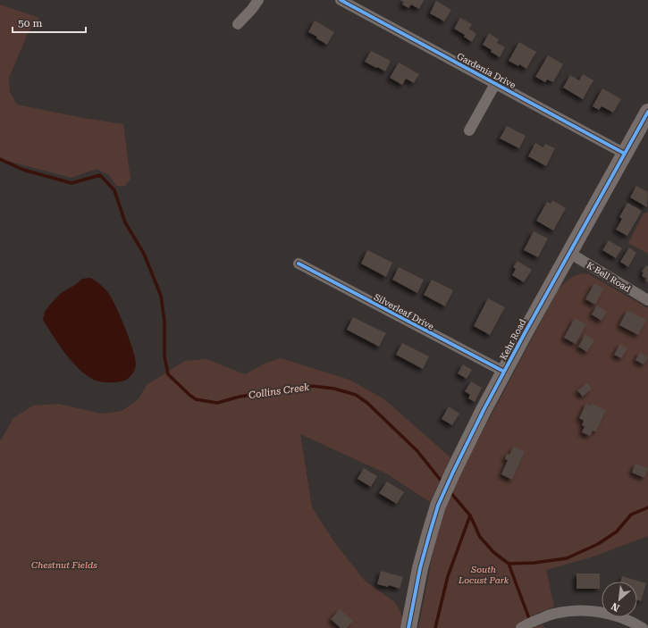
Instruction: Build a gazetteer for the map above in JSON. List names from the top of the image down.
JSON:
{
  "streets": {
    "street": [
      "Gardenia Drive",
      "K Bell Road",
      "Silverleaf Drive",
      "Kehr Road"
    ]
  },
  "crossings": [
    ["Gardenia Drive", "Kehr Road"],
    ["K Bell Road", "Kehr Road"],
    ["Silverleaf Drive", "Kehr Road"]
  ],
  "water": ["Collins Creek"],
  "parks": ["Chestnut Fields", "South Locust Park"],
  "scale_bar": "50 m",
  "north": "bottom left"
}
